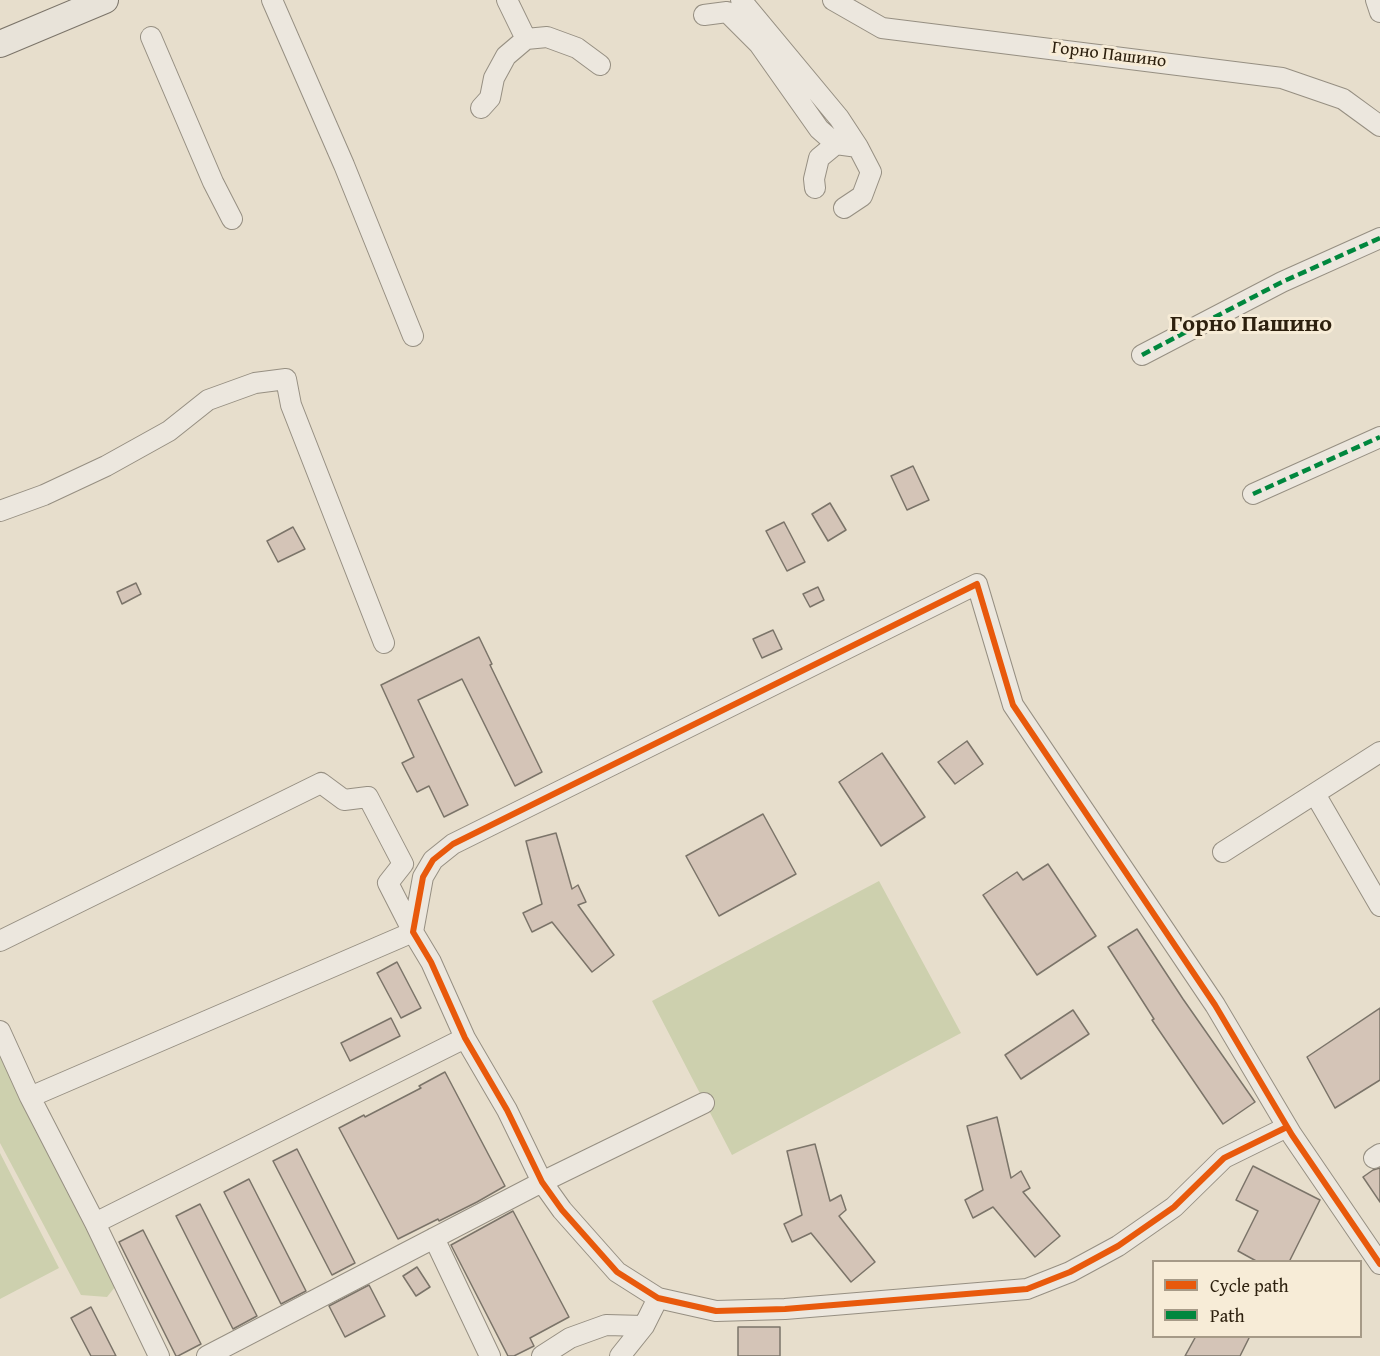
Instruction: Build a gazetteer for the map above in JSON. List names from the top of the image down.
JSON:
{
  "streets": {
    "street": ["Горно Пашино"]
  },
  "districts": ["Горно Пашино"],
  "legend": ["Cycle path", "Path"]
}
